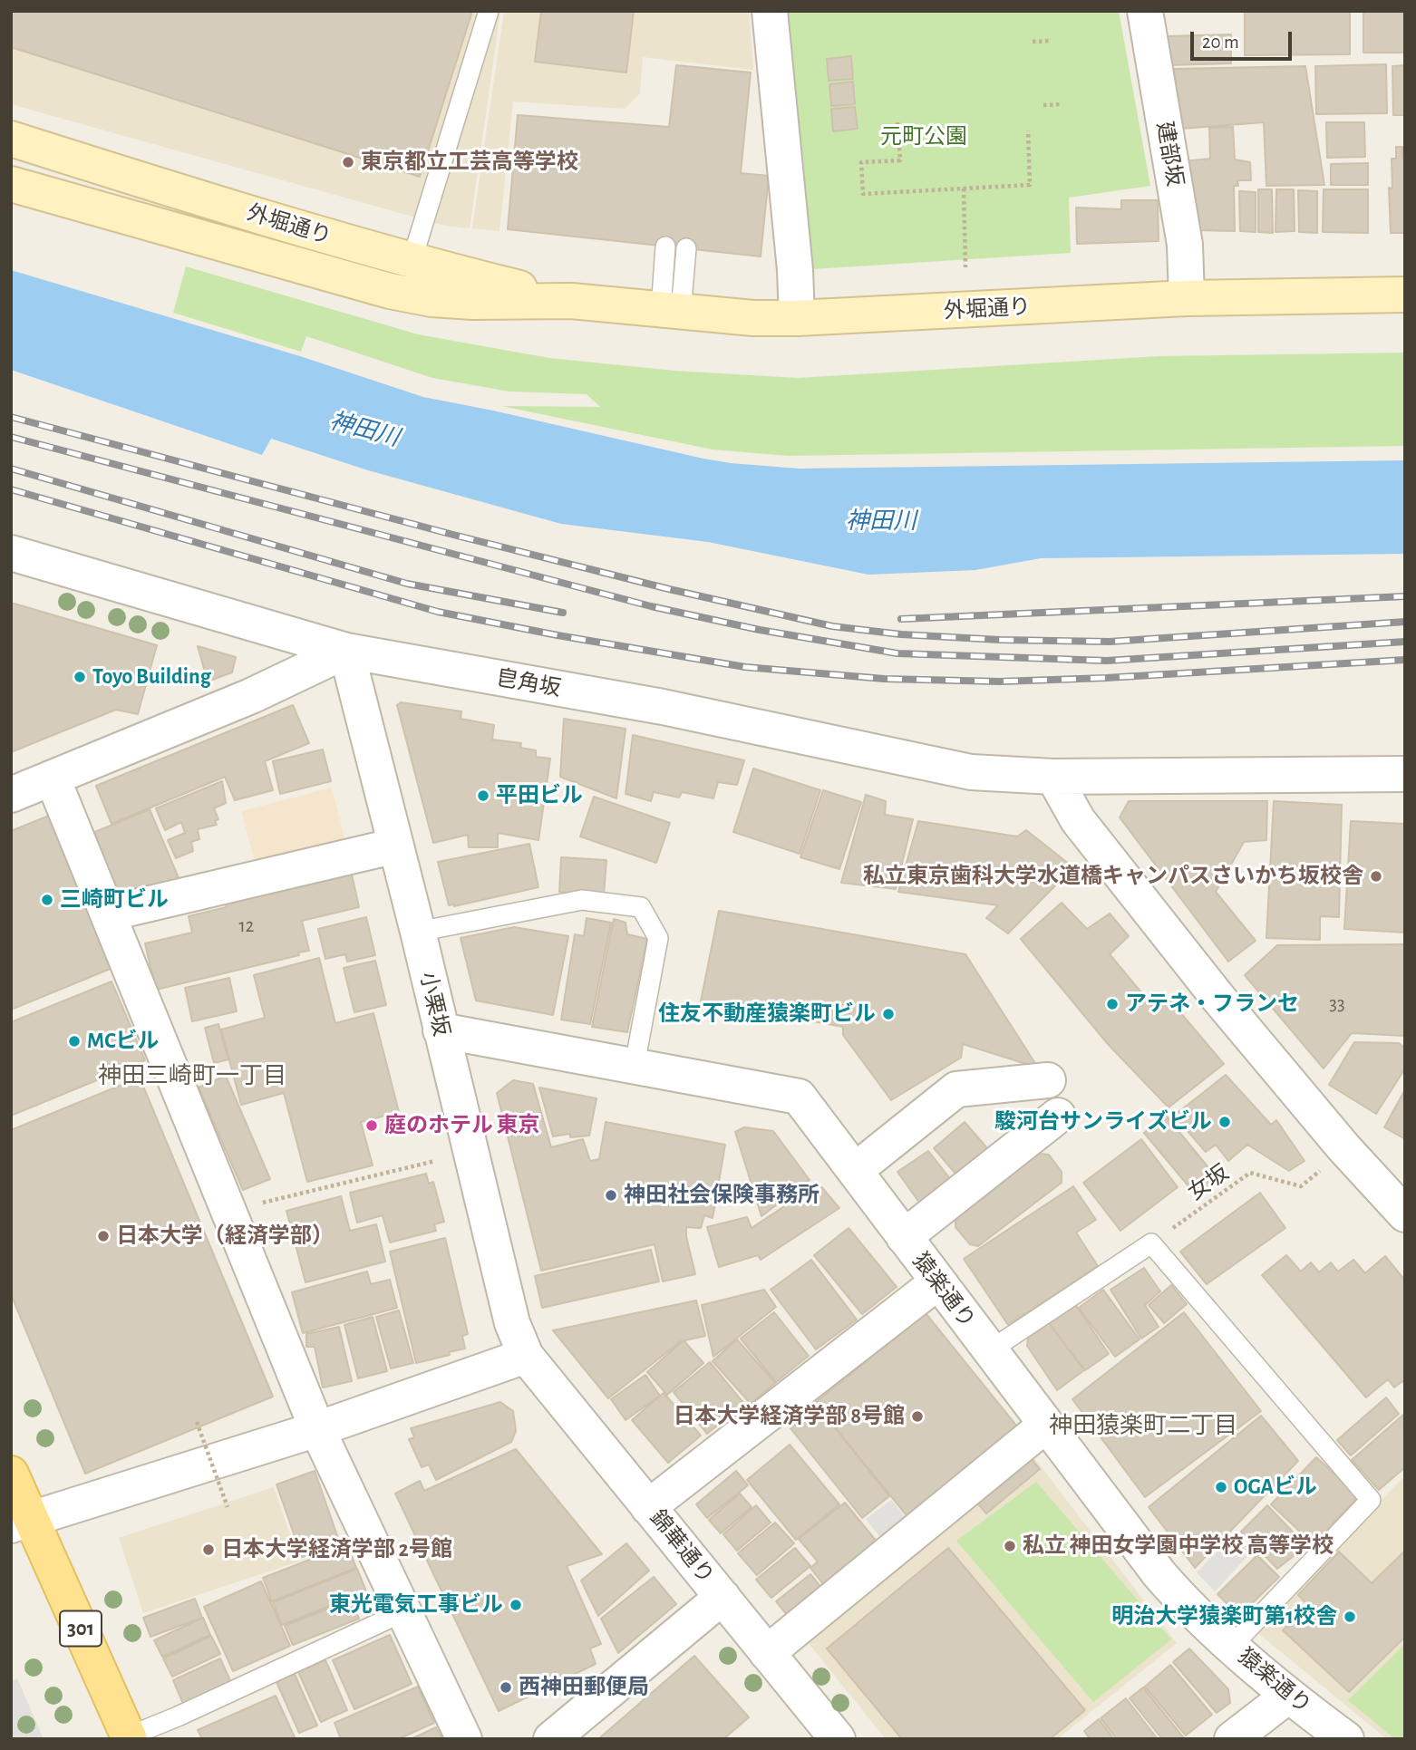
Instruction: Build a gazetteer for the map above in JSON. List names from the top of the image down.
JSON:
{
  "streets": {
    "main road": ["外堀通り", "301"],
    "street": [
      "建部坂",
      "皀角坂",
      "小栗坂",
      "猿楽通り",
      "錦華通り"
    ],
    "path": ["女坂"]
  },
  "crossings": [
    ["建部坂", "外堀通り"],
    ["皀角坂", "小栗坂"],
    ["小栗坂", "猿楽通り"],
    ["小栗坂", "錦華通り"]
  ],
  "districts": ["神田三崎町一丁目", "神田猿楽町二丁目"],
  "water": ["神田川"],
  "parks": ["元町公園"],
  "places": [
    "東京都立工芸高等学校",
    "Toyo Building",
    "平田ビル",
    "私立東京歯科大学水道橋キャンパスさいかち坂校舎",
    "三崎町ビル",
    "アテネ・フランセ",
    "住友不動産猿楽町ビル",
    "MCビル",
    "駿河台サンライズビル",
    "庭のホテル 東京",
    "神田社会保険事務所",
    "日本大学（経済学部）",
    "日本大学経済学部 8号館",
    "OGAビル",
    "私立 神田女学園中学校 高等学校",
    "日本大学経済学部 2号館",
    "東光電気工事ビル",
    "明治大学猿楽町第1校舎",
    "西神田郵便局"
  ],
  "house_numbers": ["12", "33"],
  "scale_bar": "20 m"
}
